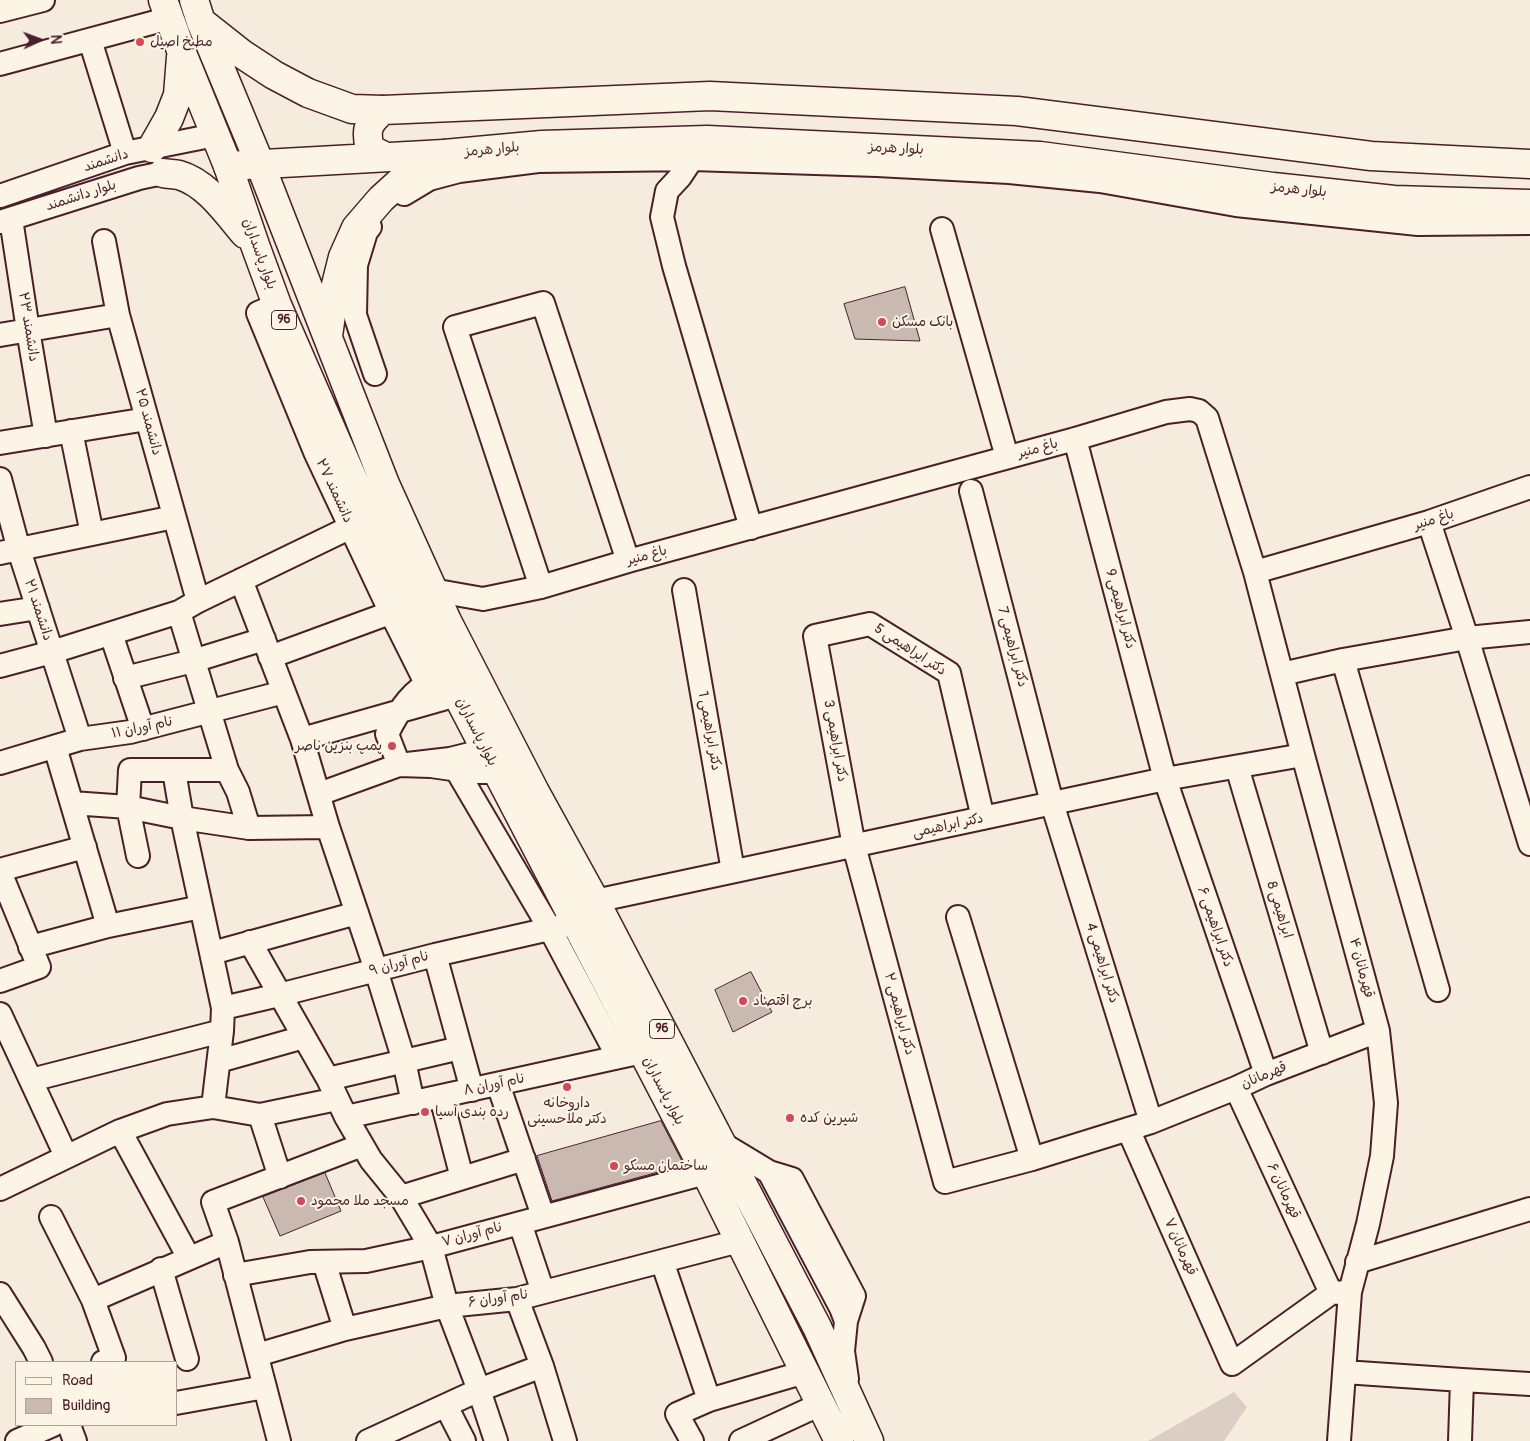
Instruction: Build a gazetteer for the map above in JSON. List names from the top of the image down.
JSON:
{
  "streets": {
    "main road": ["بلوار هرمز", "بلوار پاسداران", "96"],
    "street": [
      "دانشمند",
      "بلوار دانشمند",
      "دانشمند ۲۳",
      "دانشمند ۲۵",
      "باغ منیر",
      "دکتر ابراهیمی 9",
      "دانشمند ۲۱",
      "دکتر ابراهیمی 7",
      "دکتر ابراهیمی 5",
      "نام آوران ۱۱",
      "دکتر ابراهیمی 1",
      "دکتر ابراهیمی 3",
      "دکتر ابراهیمی",
      "ابراهیمی 8",
      "دکتر ابراهیمی ۶",
      "دکتر ابراهیمی 4",
      "نام آوران ۹",
      "قهرمانان ۴",
      "دکتر ابراهیمی ۲",
      "قهرمانان",
      "نام آوران ۸",
      "قهرمانان ۶",
      "نام آوران ۷",
      "قهرمانان ۷",
      "نام آوران ۶"
    ]
  },
  "crossings": [
    ["بلوار هرمز", "بلوار پاسداران"],
    ["دانشمند", "بلوار پاسداران"],
    ["بلوار دانشمند", "دانشمند ۲۳"],
    ["بلوار پاسداران", "باغ منیر"],
    ["بلوار پاسداران", "دکتر ابراهیمی"],
    ["بلوار پاسداران", "نام آوران ۹"],
    ["بلوار پاسداران", "نام آوران ۸"],
    ["بلوار پاسداران", "نام آوران ۷"],
    ["بلوار پاسداران", "نام آوران ۶"],
    ["باغ منیر", "دکتر ابراهیمی 9"],
    ["باغ منیر", "قهرمانان ۴"],
    ["دکتر ابراهیمی 9", "دکتر ابراهیمی"],
    ["دکتر ابراهیمی 9", "دکتر ابراهیمی ۶"],
    ["دانشمند ۲۱", "نام آوران ۱۱"],
    ["دکتر ابراهیمی 7", "دکتر ابراهیمی"],
    ["دکتر ابراهیمی 7", "دکتر ابراهیمی 4"],
    ["دکتر ابراهیمی 5", "دکتر ابراهیمی 3"],
    ["دکتر ابراهیمی 5", "دکتر ابراهیمی"],
    ["دکتر ابراهیمی 1", "دکتر ابراهیمی"],
    ["دکتر ابراهیمی 3", "دکتر ابراهیمی"],
    ["دکتر ابراهیمی 3", "دکتر ابراهیمی ۲"],
    ["دکتر ابراهیمی", "ابراهیمی 8"],
    ["دکتر ابراهیمی", "دکتر ابراهیمی ۶"],
    ["دکتر ابراهیمی", "دکتر ابراهیمی 4"],
    ["دکتر ابراهیمی", "قهرمانان ۴"],
    ["دکتر ابراهیمی", "دکتر ابراهیمی ۲"],
    ["ابراهیمی 8", "قهرمانان"],
    ["دکتر ابراهیمی ۶", "قهرمانان"],
    ["دکتر ابراهیمی 4", "قهرمانان"],
    ["قهرمانان ۴", "قهرمانان"],
    ["قهرمانان ۴", "قهرمانان ۶"],
    ["قهرمانان ۴", "قهرمانان ۷"],
    ["دکتر ابراهیمی ۲", "قهرمانان"],
    ["قهرمانان", "قهرمانان ۶"],
    ["قهرمانان", "قهرمانان ۷"],
    ["قهرمانان ۶", "قهرمانان ۷"]
  ],
  "places": [
    "مطبخ اصیل",
    "بانک مسکن",
    "پمپ بنزین ناصر",
    "برج اقتصاد",
    "داروخانه دکتر ملاحسینی",
    "رده بندی آسیا",
    "شیرین کده",
    "ساختمان مسکو",
    "مسجد ملا محمود"
  ],
  "legend": ["Road", "Building"],
  "north": "right"
}
